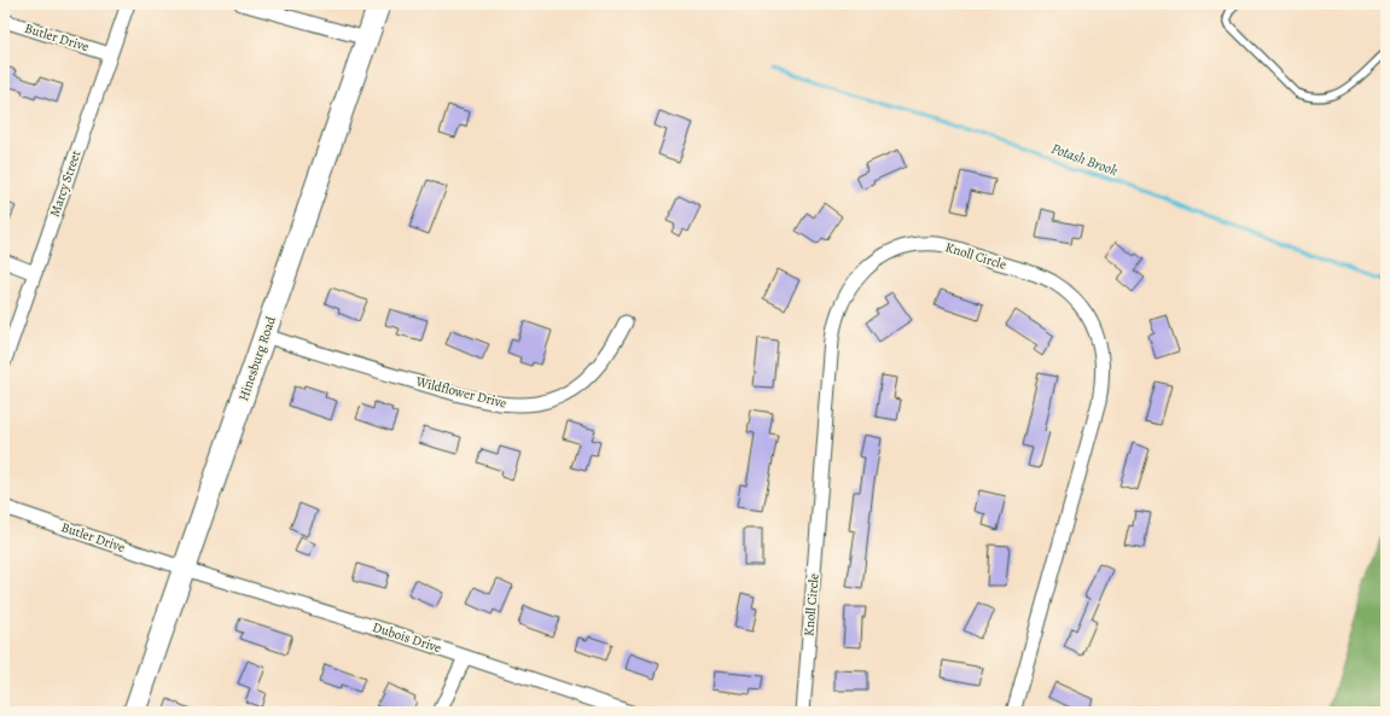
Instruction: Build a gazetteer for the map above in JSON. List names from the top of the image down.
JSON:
{
  "streets": {
    "main road": ["Hinesburg Road"],
    "street": [
      "Butler Drive",
      "Marcy Street",
      "Knoll Circle",
      "Wildflower Drive",
      "Dubois Drive"
    ]
  },
  "crossings": [
    ["Butler Drive", "Marcy Street"],
    ["Butler Drive", "Hinesburg Road"],
    ["Butler Drive", "Dubois Drive"],
    ["Hinesburg Road", "Wildflower Drive"],
    ["Hinesburg Road", "Dubois Drive"]
  ],
  "water": ["Potash Brook"]
}
